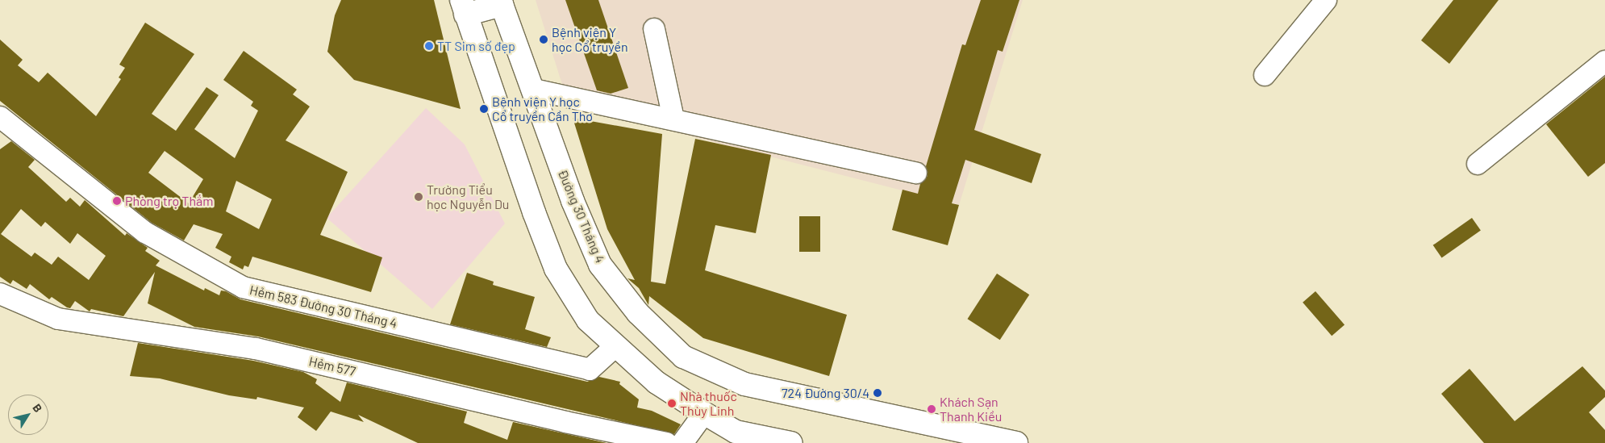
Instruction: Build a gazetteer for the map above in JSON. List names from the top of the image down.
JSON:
{
  "streets": {
    "main road": ["Đường 30 Tháng 4"],
    "street": ["Hẻm 583 Đường 30 Tháng 4", "Hẻm 577"]
  },
  "places": [
    "Bệnh viện Y học Cổ truyền",
    "TT Sim số đẹp",
    "Bệnh viện Y học Cổ truyền Cần Thơ",
    "Trường Tiểu học Nguyễn Du",
    "Phòng trọ Thắm",
    "724 Đường 30/4",
    "Nhà thuốc Thùy Linh",
    "Khách Sạn Thanh Kiều"
  ],
  "north": "top right"
}
